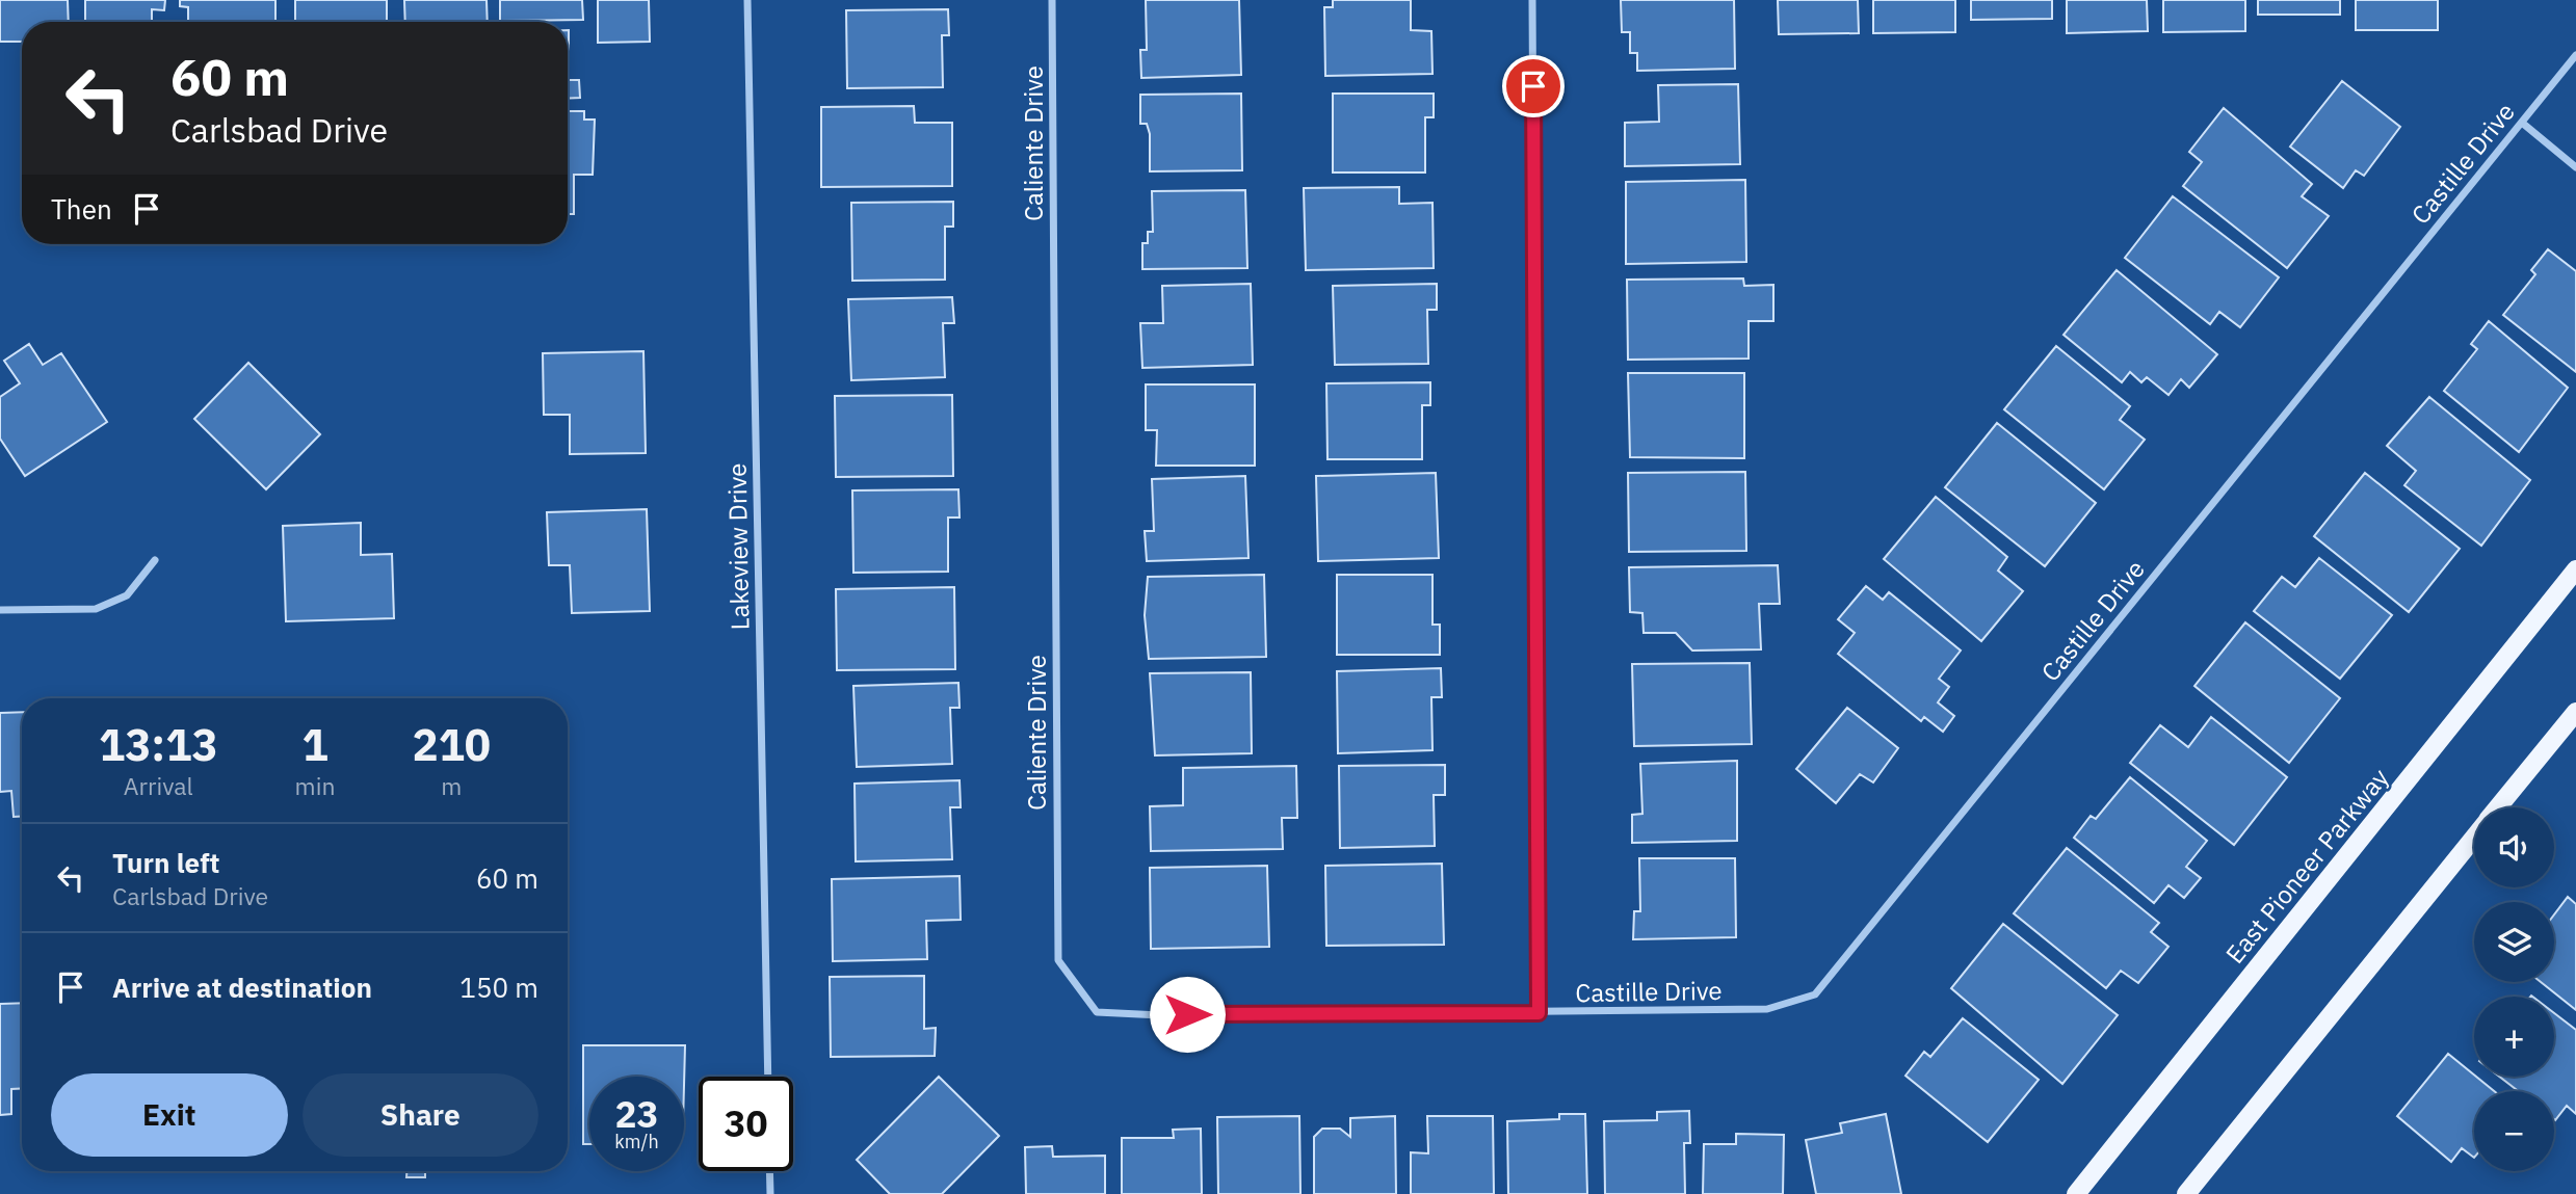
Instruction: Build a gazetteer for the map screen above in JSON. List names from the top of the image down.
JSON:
{
  "streets": {
    "main road": ["East Pioneer Parkway"],
    "street": ["Caliente Drive", "Castille Drive", "Lakeview Drive"]
  },
  "crossings": [
    ["Caliente Drive", "Castille Drive"]
  ],
  "page": {
    "turn": ["60 m", "Carlsbad Drive"],
    "then": "Then",
    "eta": [
      "13:13",
      "Arrival",
      "1",
      "min",
      "210",
      "m"
    ],
    "map_buttons": ["+", "−"],
    "list": [
      {
        "name": "Turn left",
        "note": "Carlsbad Drive",
        "value": "60 m"
      },
      {
        "name": "Arrive at destination",
        "value": "150 m"
      }
    ],
    "buttons": ["Exit", "Share"],
    "speed": "23 km/h",
    "limit": "30"
  }
}
